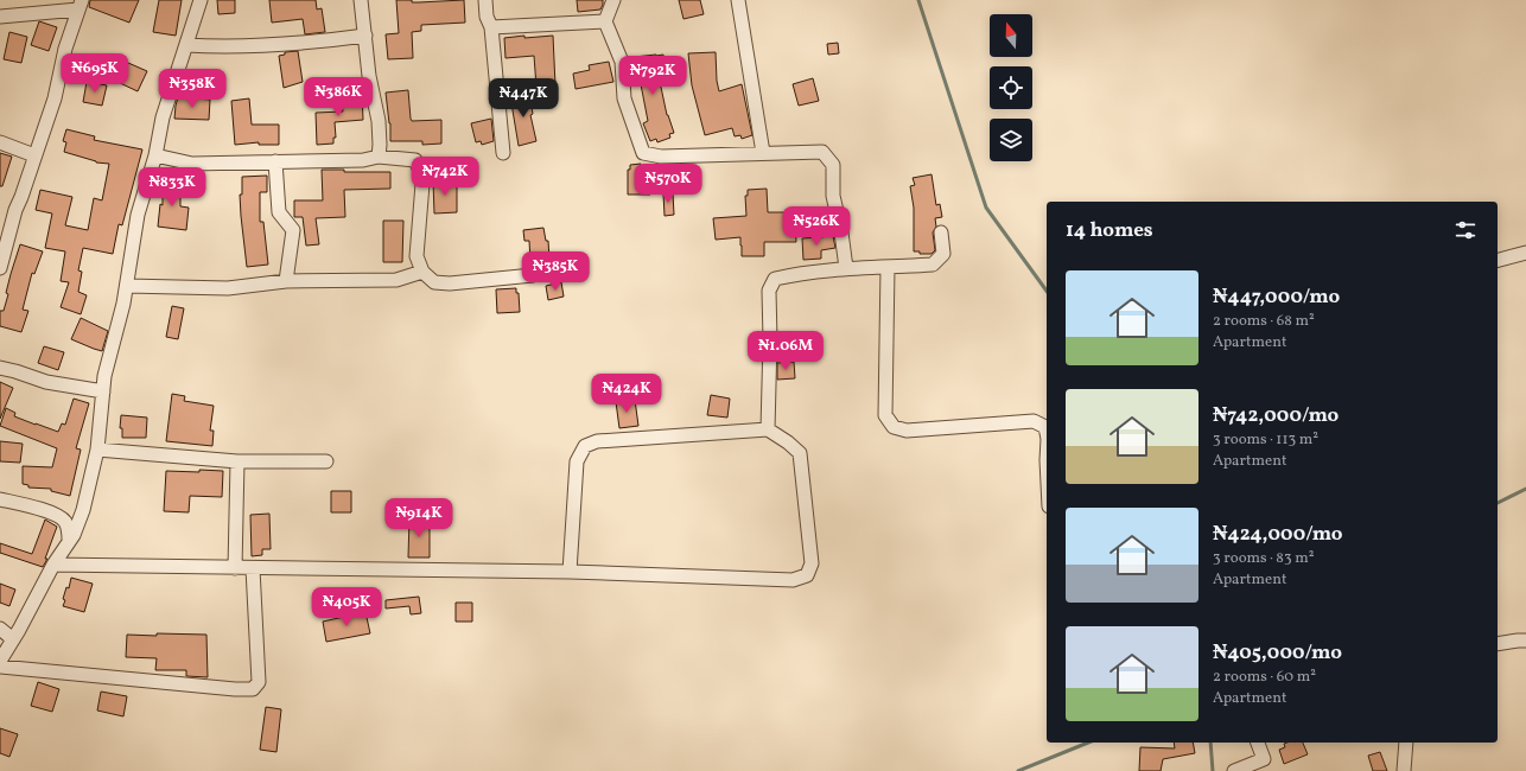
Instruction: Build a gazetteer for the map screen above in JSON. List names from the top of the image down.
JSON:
{
  "north": "top",
  "page": {
    "price": [
      "₦695K",
      "₦792K",
      "₦358K",
      "₦386K",
      "₦447K",
      "₦742K",
      "₦570K",
      "₦833K",
      "₦526K",
      "₦385K",
      "₦1.06M",
      "₦424K",
      "₦914K",
      "₦405K"
    ],
    "heading": "14 homes",
    "list": [
      {
        "name": "₦447,000/mo",
        "note": "2 rooms · 68 m² · Apartment"
      },
      {
        "name": "₦742,000/mo",
        "note": "3 rooms · 113 m² · Apartment"
      },
      {
        "name": "₦424,000/mo",
        "note": "3 rooms · 83 m² · Apartment"
      },
      {
        "name": "₦405,000/mo",
        "note": "2 rooms · 60 m² · Apartment"
      }
    ]
  }
}
